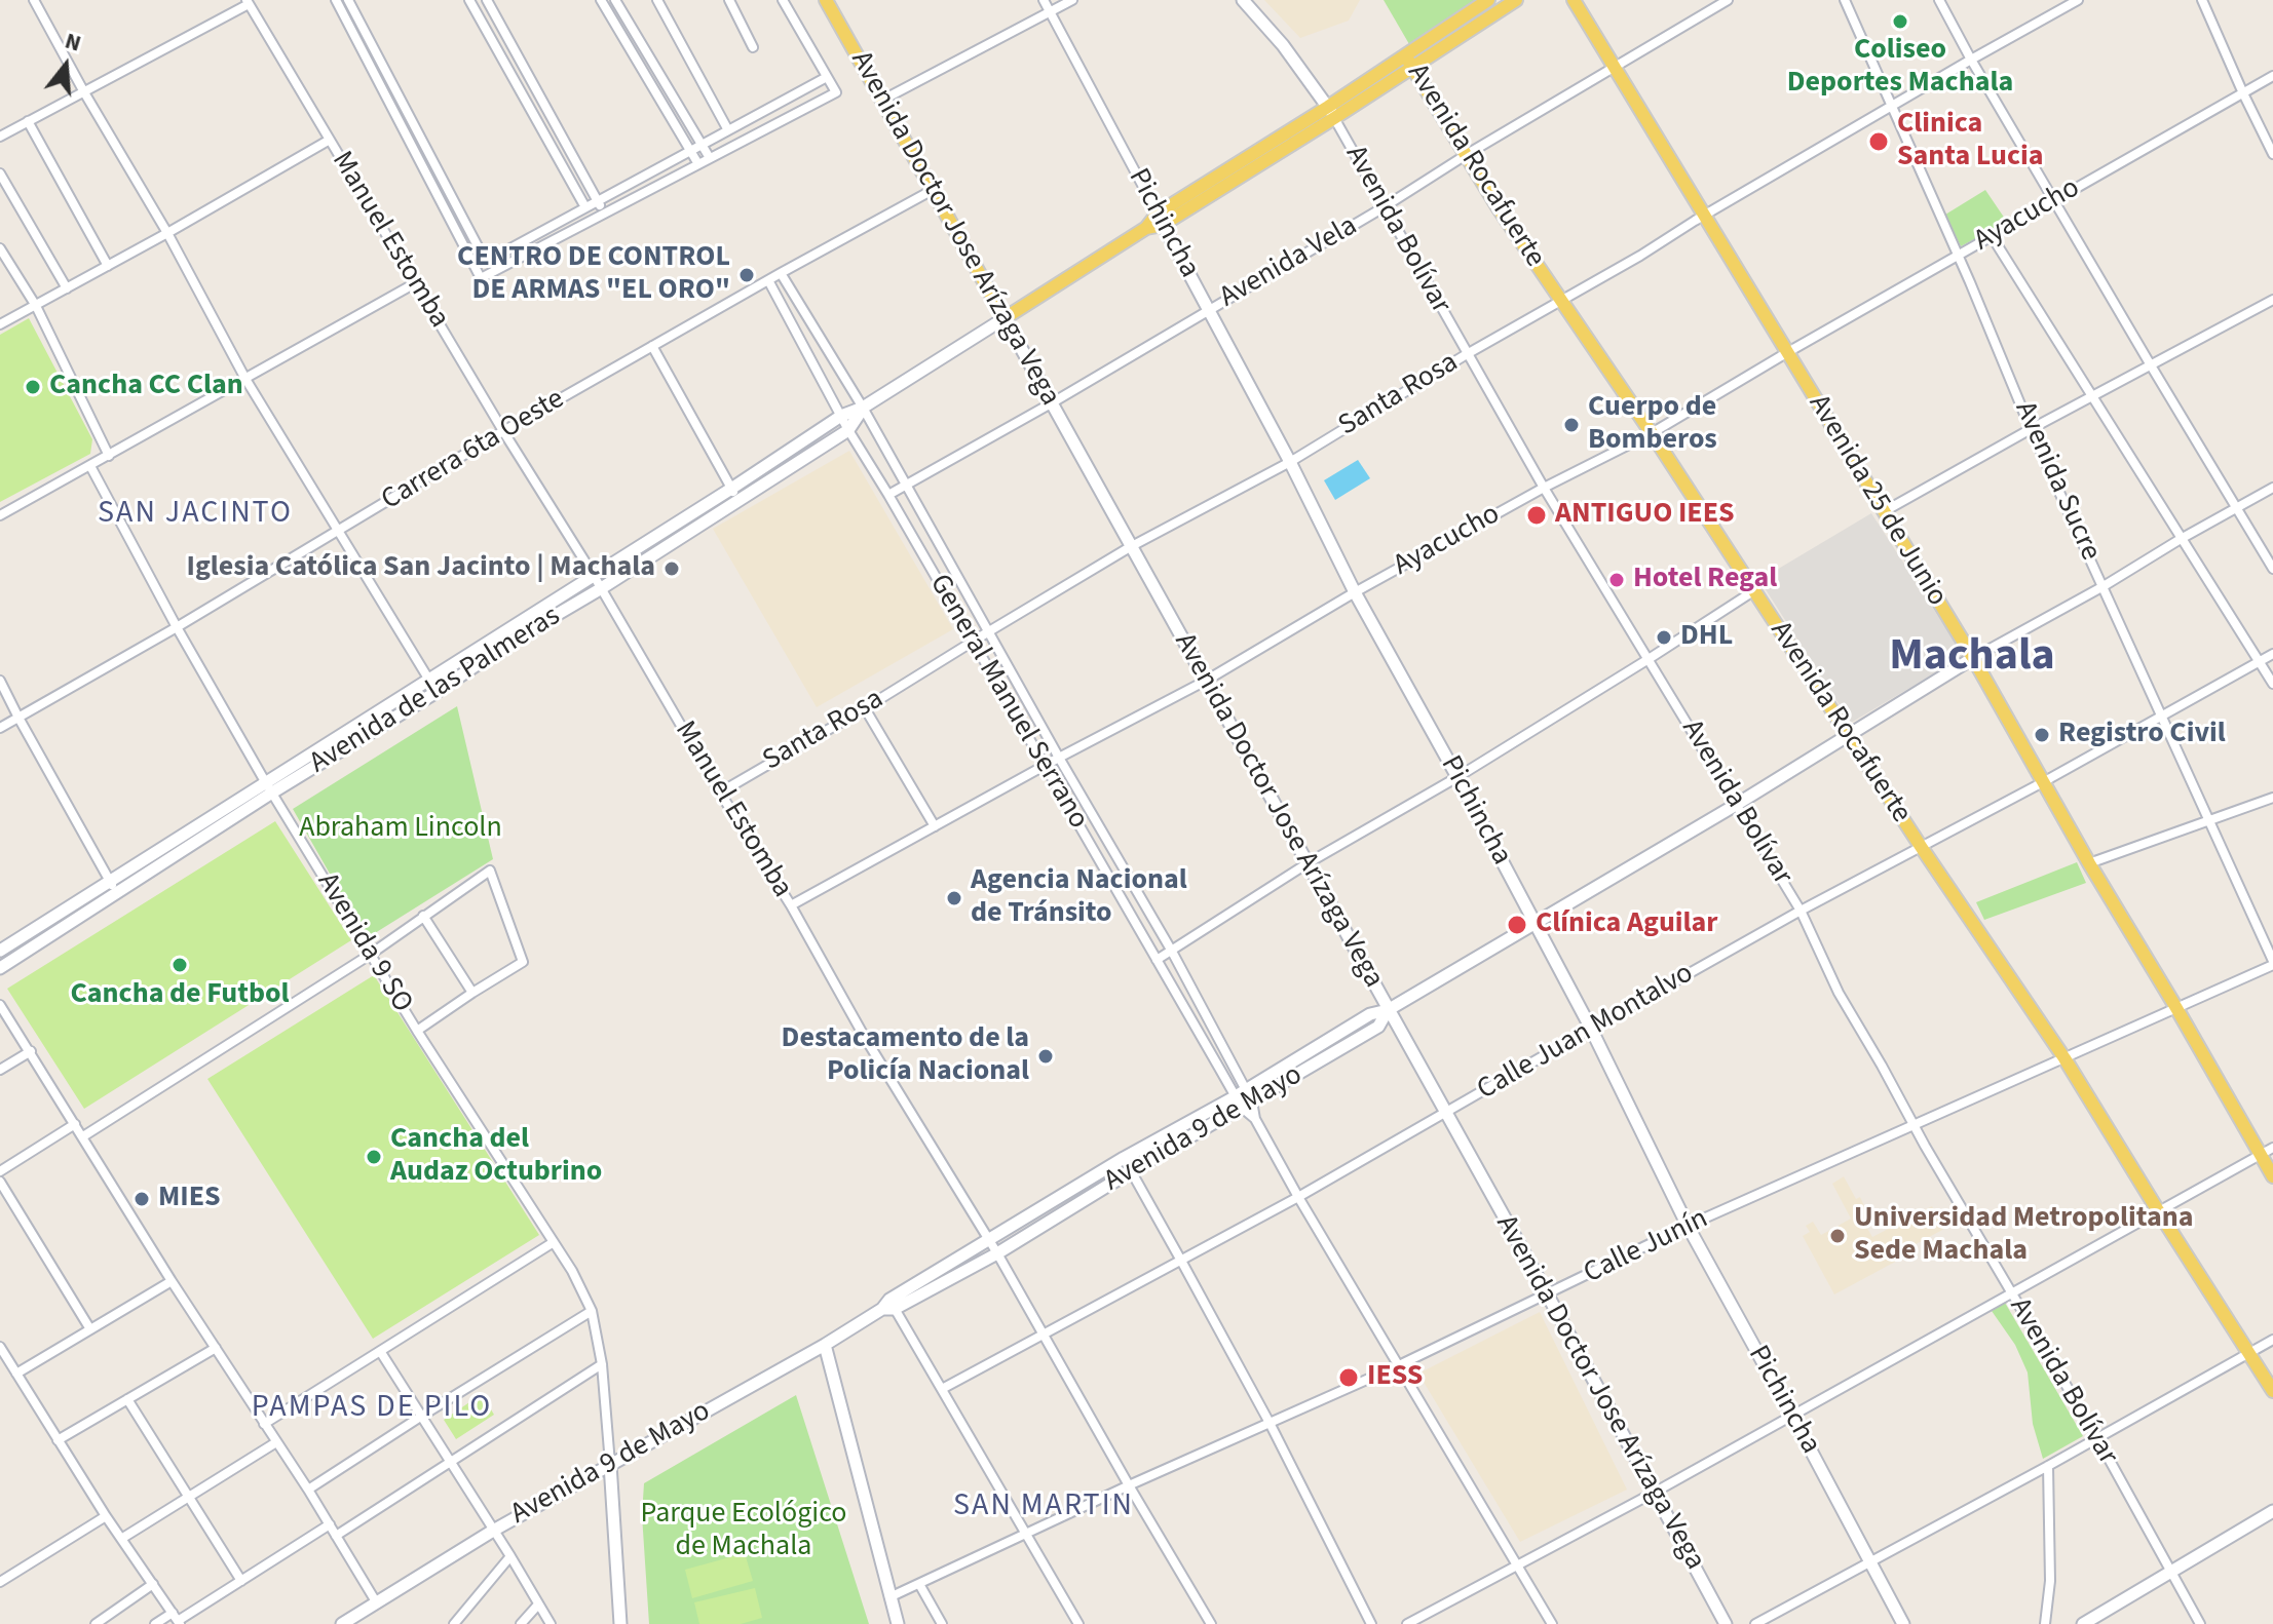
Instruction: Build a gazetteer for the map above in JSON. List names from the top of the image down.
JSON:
{
  "streets": {
    "main road": [
      "Avenida Rocafuerte",
      "Avenida Doctor Jose Arízaga Vega",
      "Avenida 25 de Junio",
      "Avenida de las Palmeras"
    ],
    "street": [
      "Ayacucho",
      "Pichincha",
      "Avenida Bolívar",
      "Manuel Estomba",
      "Avenida Vela",
      "Santa Rosa",
      "Carrera 6ta Oeste",
      "Avenida Sucre",
      "General Manuel Serrano",
      "Avenida 9 SO",
      "Calle Juan Montalvo",
      "Avenida 9 de Mayo",
      "Calle Junín"
    ]
  },
  "crossings": [
    ["Avenida Rocafuerte", "Ayacucho"],
    ["Avenida Rocafuerte", "Avenida Vela"],
    ["Avenida Rocafuerte", "Santa Rosa"],
    ["Avenida Rocafuerte", "Avenida de las Palmeras"],
    ["Avenida Rocafuerte", "Calle Juan Montalvo"],
    ["Avenida Rocafuerte", "Avenida 9 de Mayo"],
    ["Avenida Rocafuerte", "Calle Junín"],
    ["Ayacucho", "Pichincha"],
    ["Ayacucho", "Avenida Doctor Jose Arízaga Vega"],
    ["Ayacucho", "Avenida Bolívar"],
    ["Ayacucho", "Manuel Estomba"],
    ["Ayacucho", "Avenida Sucre"],
    ["Ayacucho", "Avenida 25 de Junio"],
    ["Ayacucho", "General Manuel Serrano"],
    ["Pichincha", "Avenida Vela"],
    ["Pichincha", "Santa Rosa"],
    ["Pichincha", "Avenida de las Palmeras"],
    ["Pichincha", "Calle Juan Montalvo"],
    ["Pichincha", "Avenida 9 de Mayo"],
    ["Pichincha", "Calle Junín"],
    ["Avenida Doctor Jose Arízaga Vega", "Avenida Vela"],
    ["Avenida Doctor Jose Arízaga Vega", "Santa Rosa"],
    ["Avenida Doctor Jose Arízaga Vega", "Carrera 6ta Oeste"],
    ["Avenida Doctor Jose Arízaga Vega", "Avenida de las Palmeras"],
    ["Avenida Doctor Jose Arízaga Vega", "Calle Juan Montalvo"],
    ["Avenida Doctor Jose Arízaga Vega", "Avenida 9 de Mayo"],
    ["Avenida Doctor Jose Arízaga Vega", "Calle Junín"],
    ["Avenida Bolívar", "Avenida Vela"],
    ["Avenida Bolívar", "Santa Rosa"],
    ["Avenida Bolívar", "Avenida de las Palmeras"],
    ["Avenida Bolívar", "Calle Juan Montalvo"],
    ["Avenida Bolívar", "Avenida 9 de Mayo"],
    ["Avenida Bolívar", "Calle Junín"],
    ["Manuel Estomba", "Santa Rosa"],
    ["Manuel Estomba", "Carrera 6ta Oeste"],
    ["Manuel Estomba", "Avenida de las Palmeras"],
    ["Manuel Estomba", "Calle Juan Montalvo"],
    ["Manuel Estomba", "Avenida 9 de Mayo"],
    ["Manuel Estomba", "Calle Junín"],
    ["Avenida Vela", "Avenida 25 de Junio"],
    ["Avenida Vela", "General Manuel Serrano"],
    ["Santa Rosa", "Avenida Sucre"],
    ["Santa Rosa", "Avenida 25 de Junio"],
    ["Santa Rosa", "General Manuel Serrano"],
    ["Carrera 6ta Oeste", "General Manuel Serrano"],
    ["Carrera 6ta Oeste", "Avenida 9 SO"],
    ["Avenida Sucre", "Calle Juan Montalvo"],
    ["Avenida Sucre", "Avenida 9 de Mayo"],
    ["Avenida Sucre", "Calle Junín"],
    ["Avenida 25 de Junio", "Calle Juan Montalvo"],
    ["Avenida 25 de Junio", "Avenida 9 de Mayo"],
    ["Avenida 25 de Junio", "Calle Junín"],
    ["Avenida de las Palmeras", "General Manuel Serrano"],
    ["Avenida de las Palmeras", "Avenida 9 SO"],
    ["General Manuel Serrano", "Calle Juan Montalvo"],
    ["General Manuel Serrano", "Avenida 9 de Mayo"],
    ["General Manuel Serrano", "Calle Junín"],
    ["Avenida 9 SO", "Avenida 9 de Mayo"]
  ],
  "districts": [
    "SAN JACINTO",
    "Machala",
    "PAMPAS DE PILO",
    "SAN MARTIN"
  ],
  "parks": ["Abraham Lincoln", "Parque Ecológico de Machala"],
  "places": [
    "Coliseo Deportes Machala",
    "Clinica Santa Lucia",
    "CENTRO DE CONTROL DE ARMAS \"EL ORO\"",
    "Cancha CC Clan",
    "Cuerpo de Bomberos",
    "ANTIGUO IEES",
    "Iglesia Católica San Jacinto | Machala",
    "Hotel Regal",
    "DHL",
    "Registro Civil",
    "Agencia Nacional de Tránsito",
    "Clínica Aguilar",
    "Cancha de Futbol",
    "Destacamento de la Policía Nacional",
    "Cancha del Audaz Octubrino",
    "MIES",
    "Universidad Metropolitana Sede Machala",
    "IESS"
  ],
  "north": "top"
}
